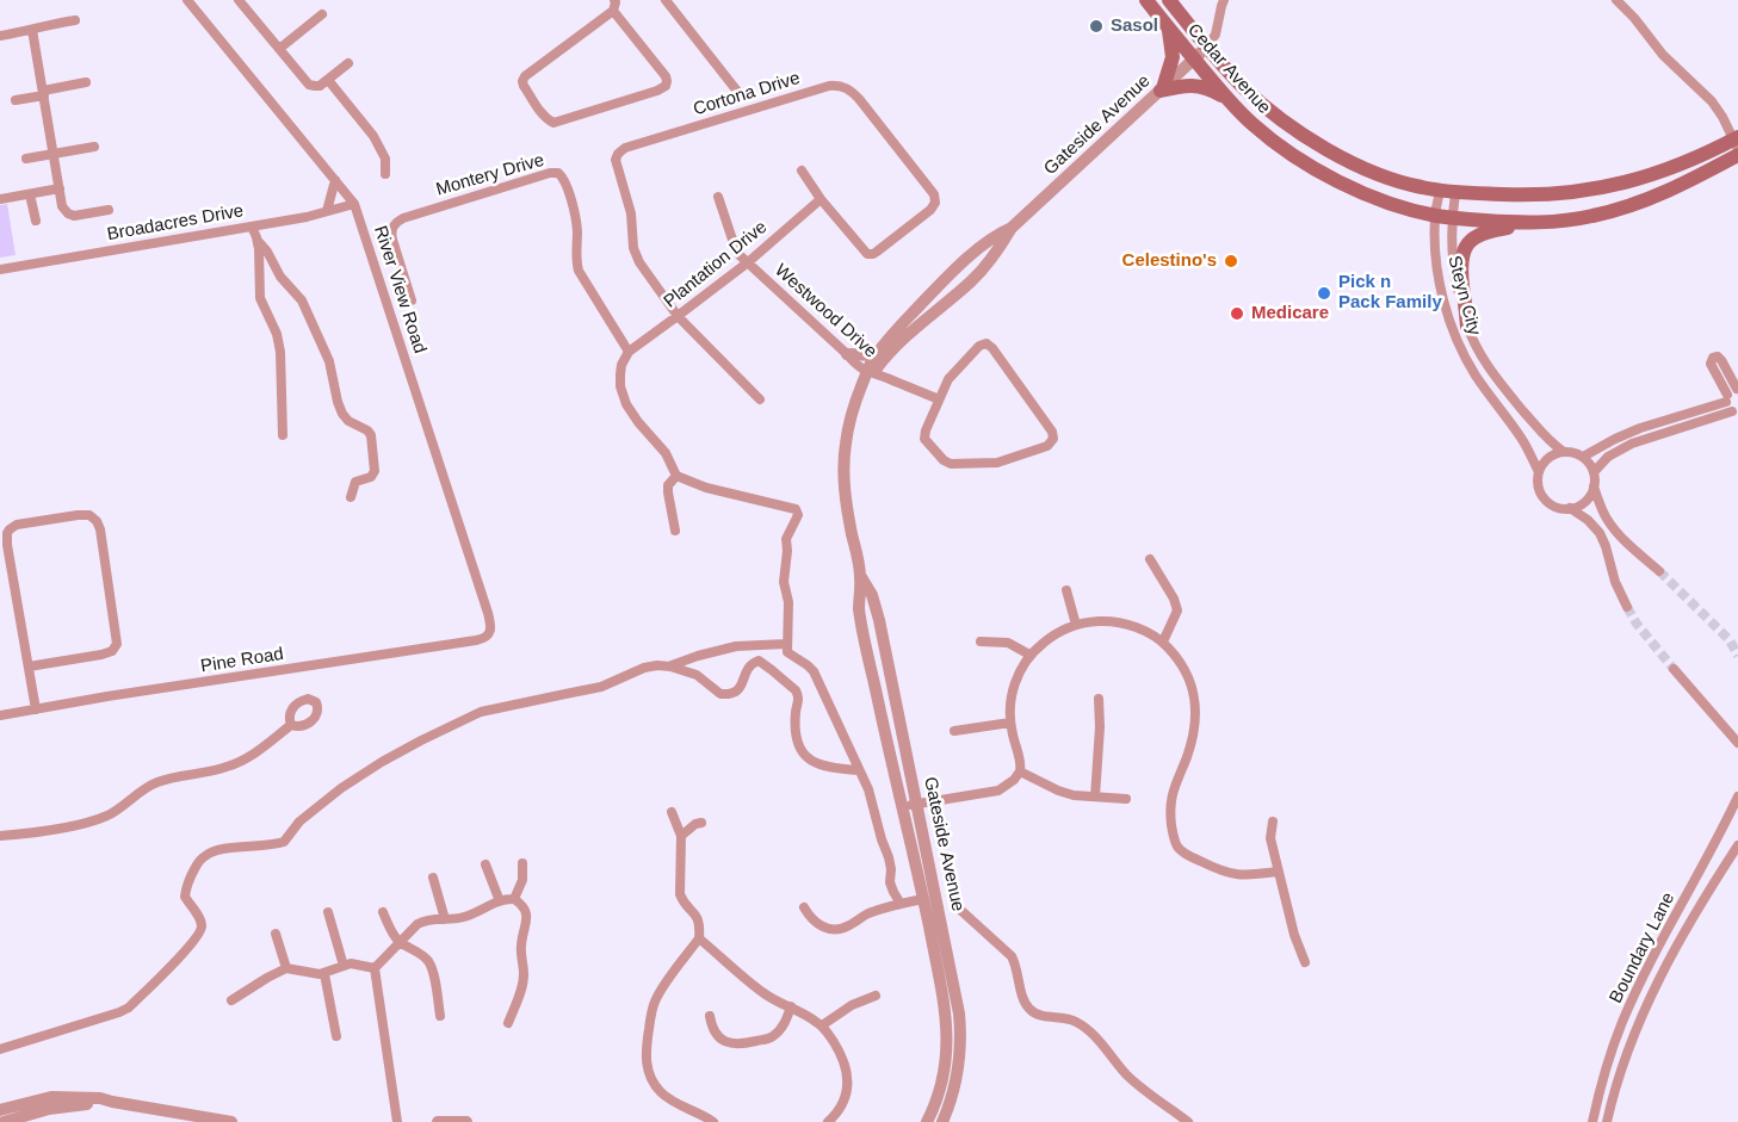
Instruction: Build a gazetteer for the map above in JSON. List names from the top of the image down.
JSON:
{
  "streets": {
    "main road": ["Cedar Avenue"],
    "street": [
      "Cortona Drive",
      "Gateside Avenue",
      "Montery Drive",
      "Broadacres Drive",
      "Plantation Drive",
      "River View Road",
      "Steyn City",
      "Westwood Drive",
      "Pine Road",
      "Boundary Lane"
    ]
  },
  "crossings": [
    ["Cedar Avenue", "Gateside Avenue"],
    ["Cedar Avenue", "Steyn City"],
    ["Cortona Drive", "Plantation Drive"],
    ["Gateside Avenue", "Westwood Drive"],
    ["Montery Drive", "Plantation Drive"],
    ["Broadacres Drive", "River View Road"],
    ["Plantation Drive", "Westwood Drive"],
    ["River View Road", "Pine Road"]
  ],
  "places": [
    "Sasol",
    "Celestino's",
    "Pick n Pack Family",
    "Medicare"
  ]
}
